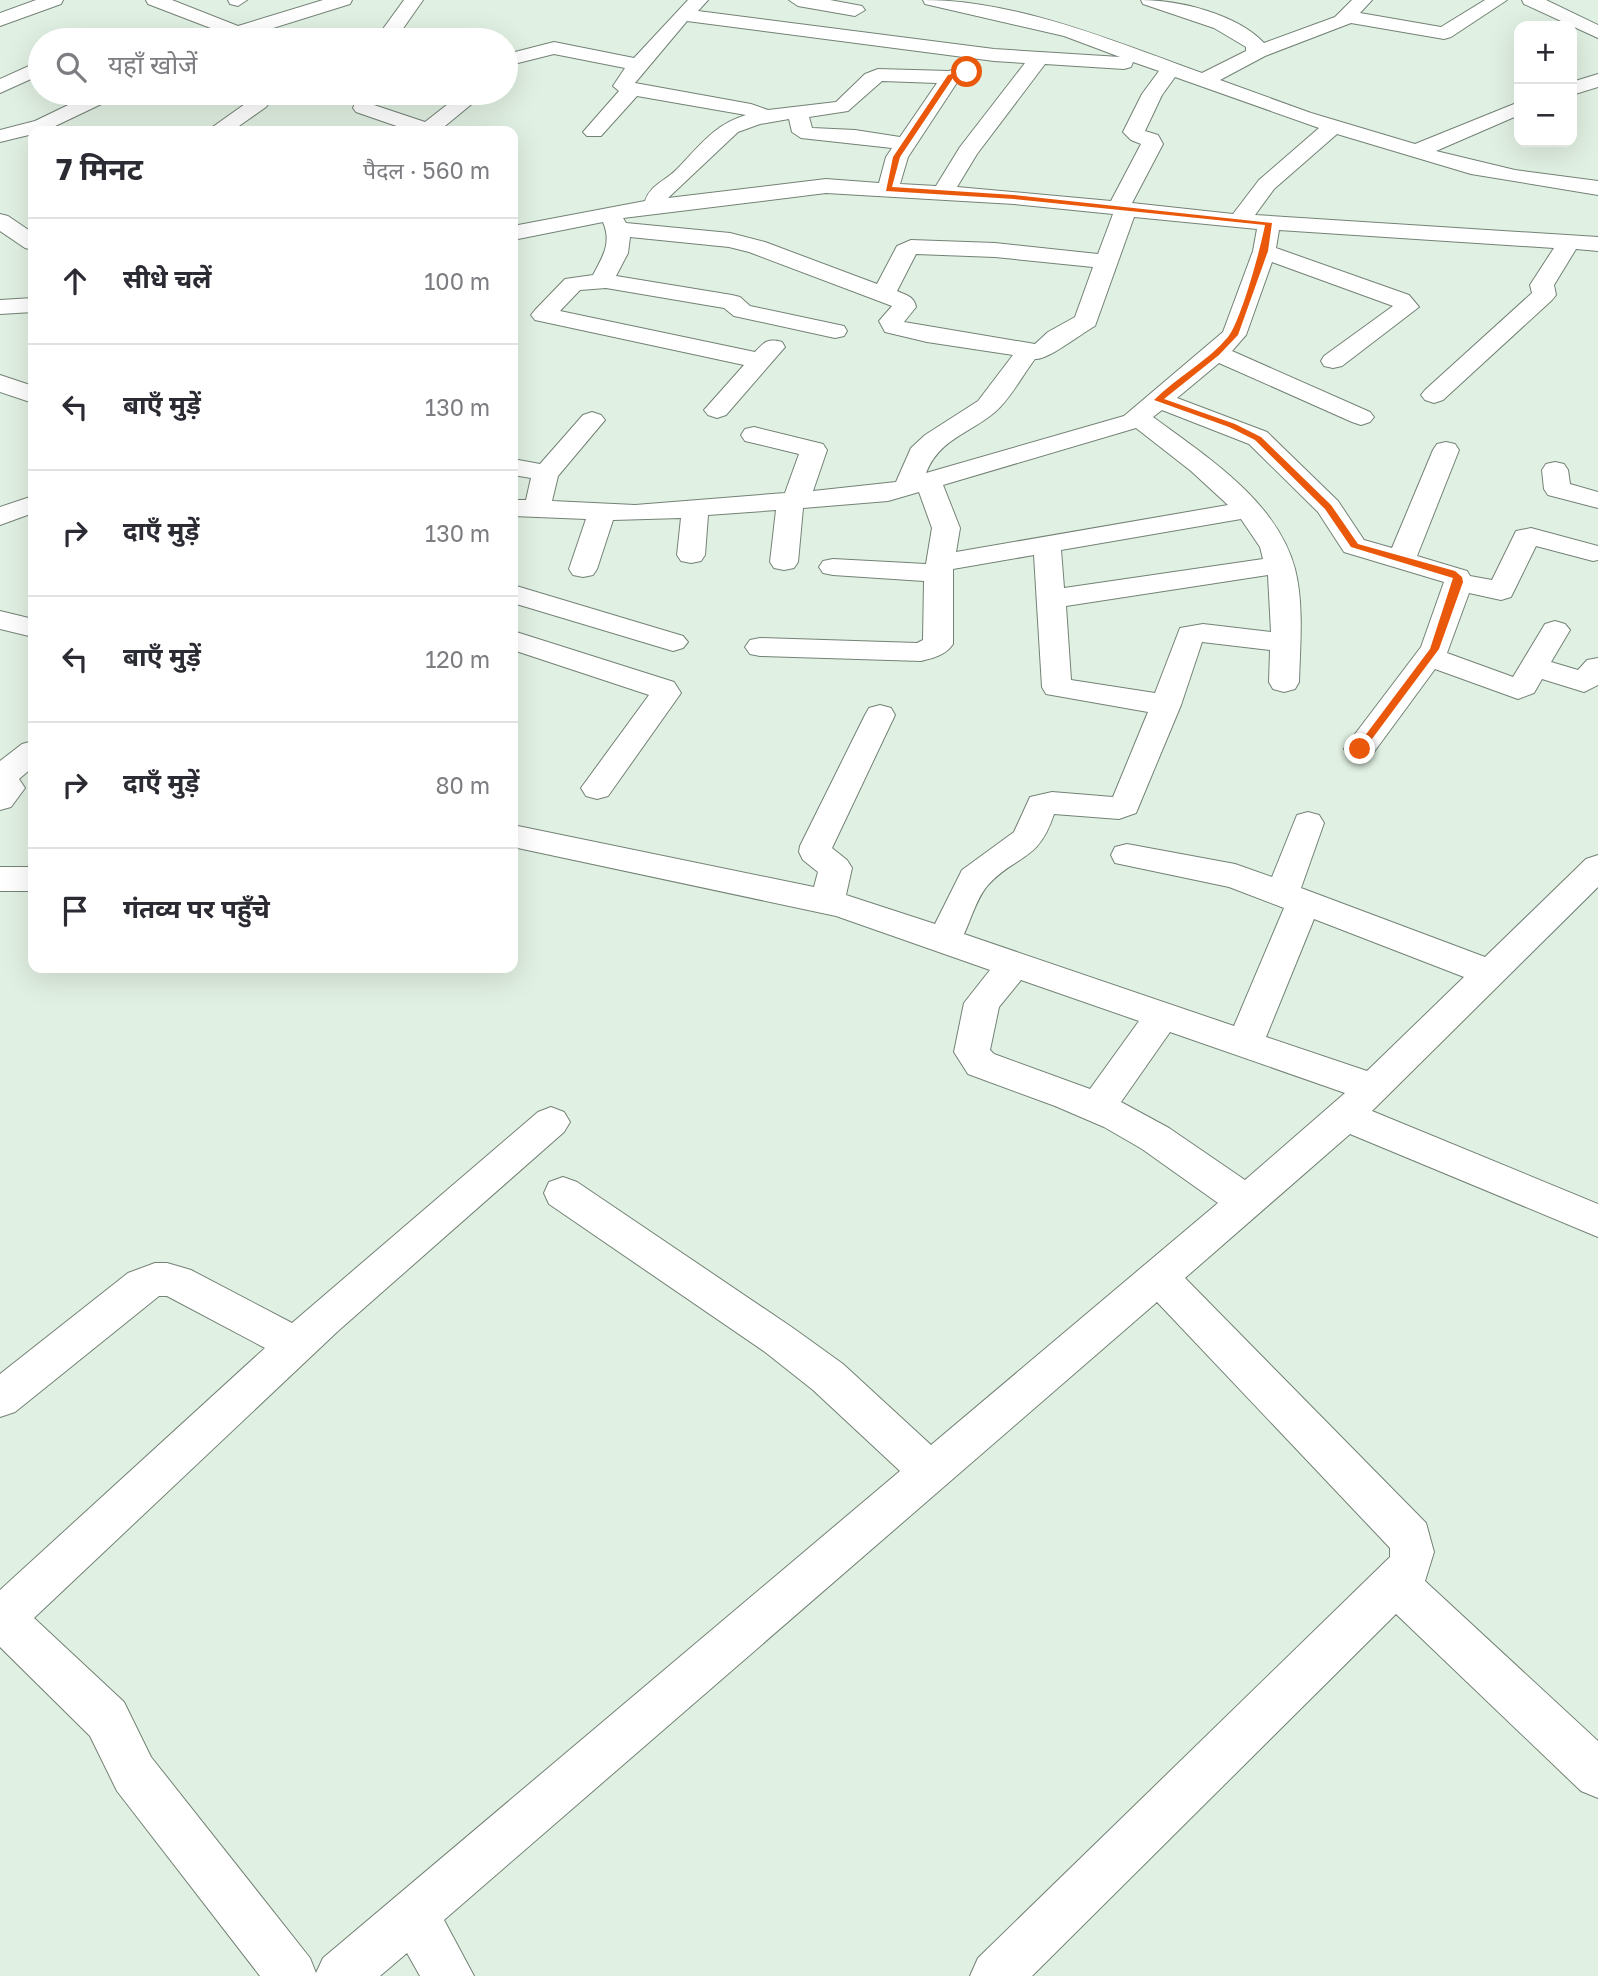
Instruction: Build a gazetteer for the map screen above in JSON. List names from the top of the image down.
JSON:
{
  "page": {
    "map_buttons": ["+", "−"],
    "search": "यहाँ खोजें",
    "heading": ["7 मिनट", "पैदल · 560 m"],
    "list": [
      ["सीधे चलें", "100 m"],
      ["बाएँ मुड़ें", "130 m"],
      ["दाएँ मुड़ें", "130 m"],
      ["बाएँ मुड़ें", "120 m"],
      ["दाएँ मुड़ें", "80 m"],
      "गंतव्य पर पहुँचे"
    ]
  }
}
